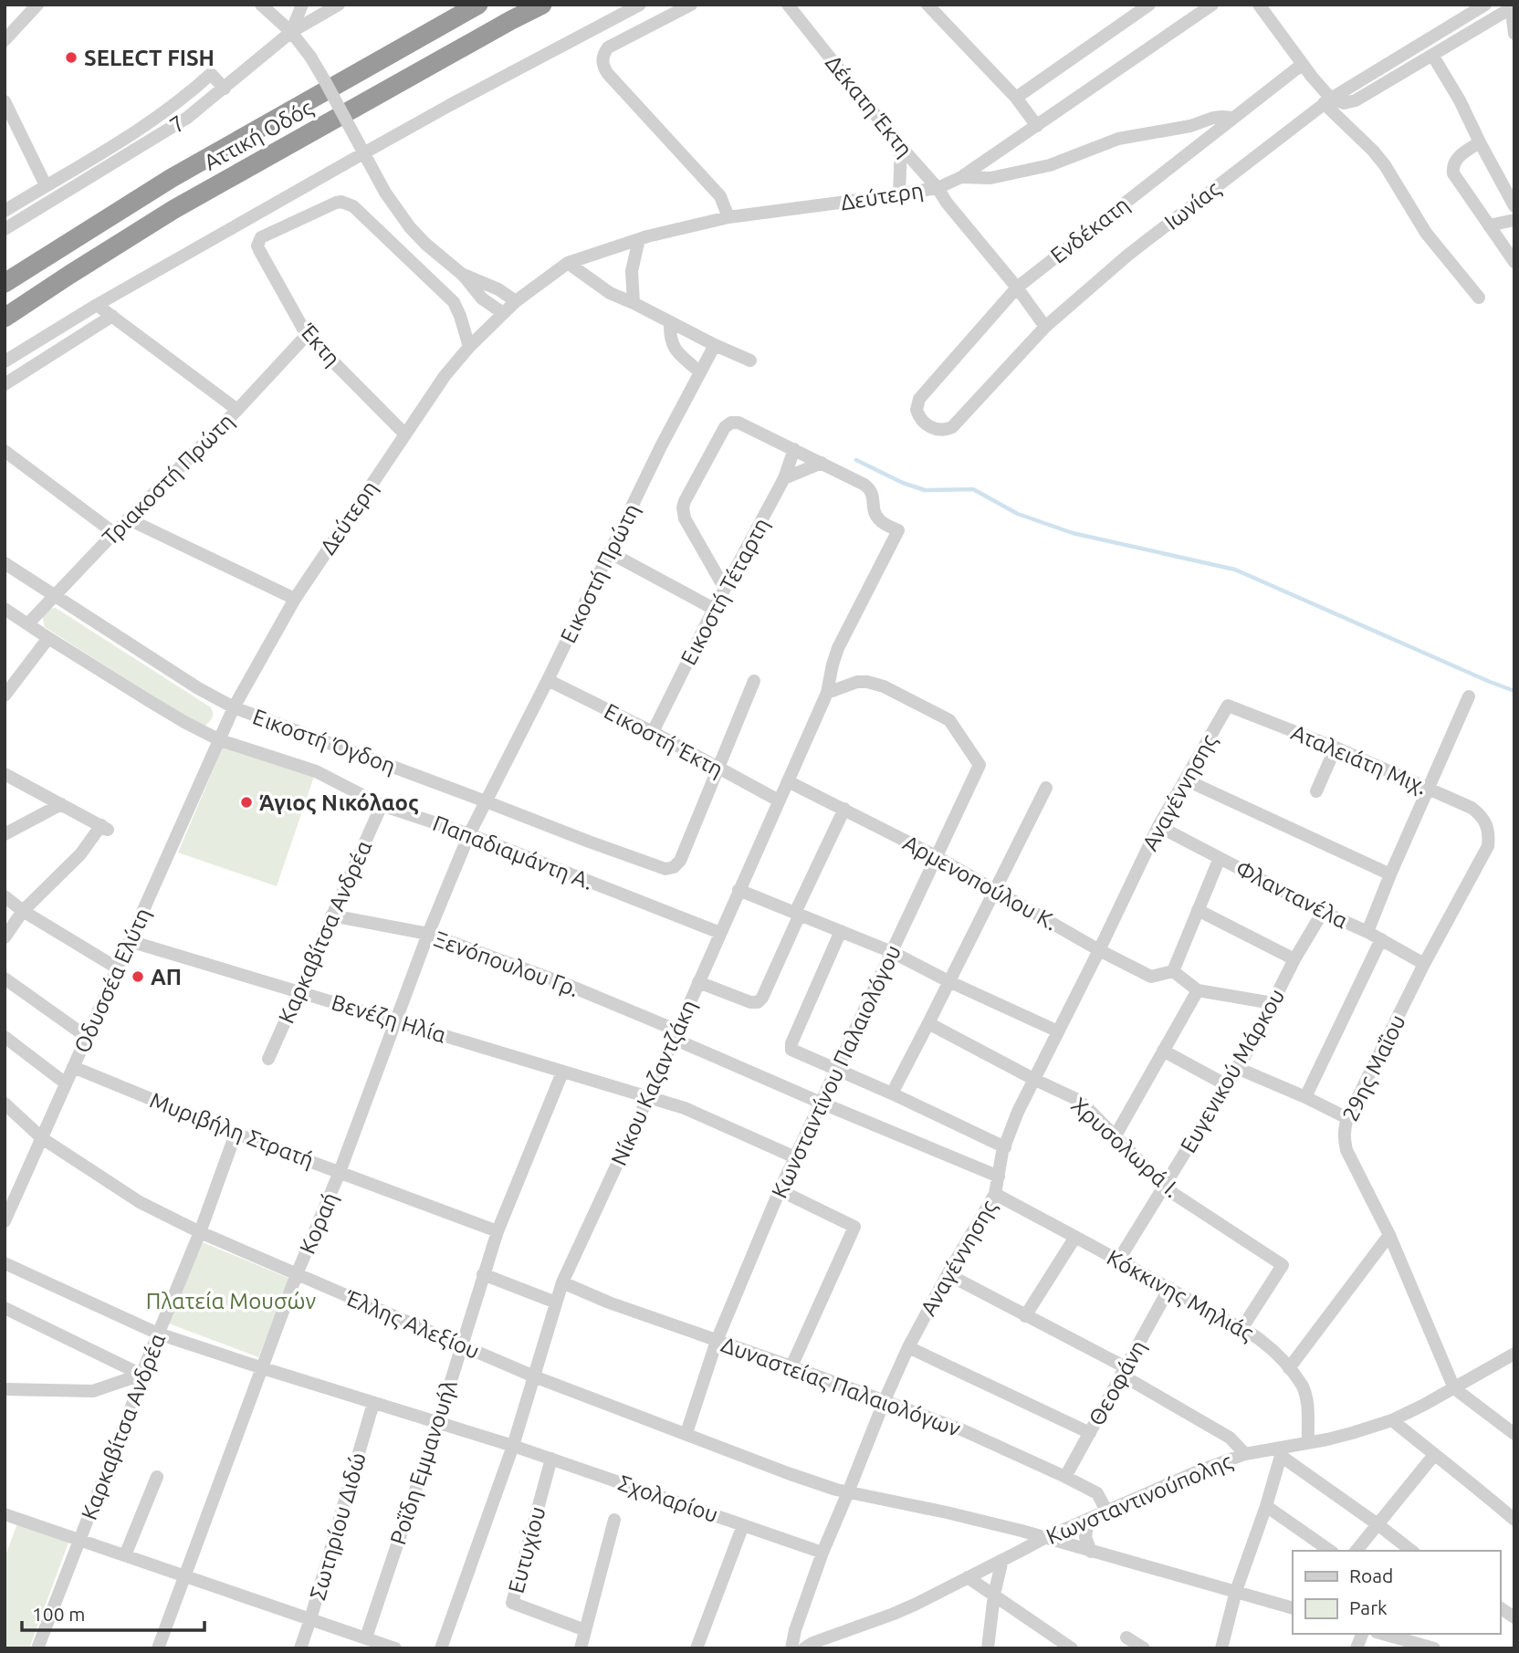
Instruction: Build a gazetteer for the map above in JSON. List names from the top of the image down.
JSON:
{
  "streets": {
    "highway": ["Αττική Οδός"],
    "street": [
      "Δέκατη Έκτη",
      "7",
      "Δεύτερη",
      "Ιωνίας",
      "Ενδέκατη",
      "Έκτη",
      "Τριακοστή Πρώτη",
      "Εικοστή Πρώτη",
      "Εικοστή Τέταρτη",
      "Εικοστή Έκτη",
      "Εικοστή Όγδοη",
      "Αταλειάτη Μιχ.",
      "Αναγέννησης",
      "Παπαδιαμάντη Α.",
      "Αρμενοπούλου Κ.",
      "Φλαντανέλα",
      "Καρκαβίτσα Ανδρέα",
      "Ξενόπουλου Γρ.",
      "Οδυσσέα Ελύτη",
      "Βενέζη Ηλία",
      "29ης Μαΐου",
      "Ευγενικού Μάρκου",
      "Κωνσταντίνου Παλαιολόγου",
      "Νίκου Καζαντζάκη",
      "Μυριβήλη Στρατή",
      "Χρυσολωρά Ι.",
      "Κοραή",
      "Κόκκινης Μηλιάς",
      "Έλλης Αλεξίου",
      "Θεοφάνη",
      "Δυναστείας Παλαιολόγων",
      "Ροΐδη Εμμανουήλ",
      "Σχολαρίου",
      "Κωνσταντινούπολης",
      "Σωτηρίου Διδώ",
      "Ευτυχίου"
    ]
  },
  "crossings": [
    ["Δέκατη Έκτη", "Δεύτερη"],
    ["Δέκατη Έκτη", "Ιωνίας"],
    ["Δέκατη Έκτη", "Ενδέκατη"],
    ["Δεύτερη", "Έκτη"],
    ["Δεύτερη", "Εικοστή Όγδοη"],
    ["Δεύτερη", "Παπαδιαμάντη Α."],
    ["Δεύτερη", "Οδυσσέα Ελύτη"],
    ["Ιωνίας", "Ενδέκατη"],
    ["Έκτη", "Τριακοστή Πρώτη"],
    ["Τριακοστή Πρώτη", "Εικοστή Όγδοη"],
    ["Τριακοστή Πρώτη", "Παπαδιαμάντη Α."],
    ["Εικοστή Πρώτη", "Εικοστή Έκτη"],
    ["Εικοστή Πρώτη", "Εικοστή Όγδοη"],
    ["Εικοστή Πρώτη", "Κοραή"],
    ["Εικοστή Τέταρτη", "Εικοστή Έκτη"],
    ["Εικοστή Έκτη", "Εικοστή Όγδοη"],
    ["Εικοστή Έκτη", "Νίκου Καζαντζάκη"],
    ["Εικοστή Όγδοη", "Κοραή"],
    ["Αταλειάτη Μιχ.", "Αναγέννησης"],
    ["Αταλειάτη Μιχ.", "29ης Μαΐου"],
    ["Αναγέννησης", "Αρμενοπούλου Κ."],
    ["Αναγέννησης", "Φλαντανέλα"],
    ["Αναγέννησης", "Χρυσολωρά Ι."],
    ["Αναγέννησης", "Κόκκινης Μηλιάς"],
    ["Αναγέννησης", "Έλλης Αλεξίου"],
    ["Αναγέννησης", "Δυναστείας Παλαιολόγων"],
    ["Αναγέννησης", "Σχολαρίου"],
    ["Παπαδιαμάντη Α.", "Καρκαβίτσα Ανδρέα"],
    ["Παπαδιαμάντη Α.", "Οδυσσέα Ελύτη"],
    ["Παπαδιαμάντη Α.", "Νίκου Καζαντζάκη"],
    ["Παπαδιαμάντη Α.", "Κοραή"],
    ["Αρμενοπούλου Κ.", "Κωνσταντίνου Παλαιολόγου"],
    ["Αρμενοπούλου Κ.", "Νίκου Καζαντζάκη"],
    ["Φλαντανέλα", "29ης Μαΐου"],
    ["Φλαντανέλα", "Ευγενικού Μάρκου"],
    ["Καρκαβίτσα Ανδρέα", "Ξενόπουλου Γρ."],
    ["Καρκαβίτσα Ανδρέα", "Βενέζη Ηλία"],
    ["Καρκαβίτσα Ανδρέα", "Μυριβήλη Στρατή"],
    ["Καρκαβίτσα Ανδρέα", "Έλλης Αλεξίου"],
    ["Καρκαβίτσα Ανδρέα", "Σχολαρίου"],
    ["Ξενόπουλου Γρ.", "Νίκου Καζαντζάκη"],
    ["Ξενόπουλου Γρ.", "Κοραή"],
    ["Οδυσσέα Ελύτη", "Βενέζη Ηλία"],
    ["Οδυσσέα Ελύτη", "Μυριβήλη Στρατή"],
    ["Οδυσσέα Ελύτη", "Έλλης Αλεξίου"],
    ["Βενέζη Ηλία", "Κωνσταντίνου Παλαιολόγου"],
    ["Βενέζη Ηλία", "Νίκου Καζαντζάκη"],
    ["Βενέζη Ηλία", "Κοραή"],
    ["Βενέζη Ηλία", "Ροΐδη Εμμανουήλ"],
    ["29ης Μαΐου", "Κωνσταντινούπολης"],
    ["Ευγενικού Μάρκου", "Χρυσολωρά Ι."],
    ["Ευγενικού Μάρκου", "Κόκκινης Μηλιάς"],
    ["Κωνσταντίνου Παλαιολόγου", "Νίκου Καζαντζάκη"],
    ["Κωνσταντίνου Παλαιολόγου", "Έλλης Αλεξίου"],
    ["Κωνσταντίνου Παλαιολόγου", "Δυναστείας Παλαιολόγων"],
    ["Νίκου Καζαντζάκη", "Έλλης Αλεξίου"],
    ["Νίκου Καζαντζάκη", "Δυναστείας Παλαιολόγων"],
    ["Νίκου Καζαντζάκη", "Σχολαρίου"],
    ["Μυριβήλη Στρατή", "Κοραή"],
    ["Μυριβήλη Στρατή", "Ροΐδη Εμμανουήλ"],
    ["Χρυσολωρά Ι.", "Κόκκινης Μηλιάς"],
    ["Κοραή", "Έλλης Αλεξίου"],
    ["Κοραή", "Σχολαρίου"],
    ["Κόκκινης Μηλιάς", "Θεοφάνη"],
    ["Κόκκινης Μηλιάς", "Κωνσταντινούπολης"],
    ["Έλλης Αλεξίου", "Ροΐδη Εμμανουήλ"],
    ["Έλλης Αλεξίου", "Κωνσταντινούπολης"],
    ["Θεοφάνη", "Δυναστείας Παλαιολόγων"],
    ["Δυναστείας Παλαιολόγων", "Κωνσταντινούπολης"],
    ["Ροΐδη Εμμανουήλ", "Σχολαρίου"],
    ["Σχολαρίου", "Σωτηρίου Διδώ"],
    ["Σχολαρίου", "Ευτυχίου"]
  ],
  "parks": ["Πλατεία Μουσών"],
  "places": ["SELECT FISH", "Άγιος Νικόλαος", "ΑΠ"],
  "legend": ["Road", "Park"],
  "scale_bar": "100 m"
}
